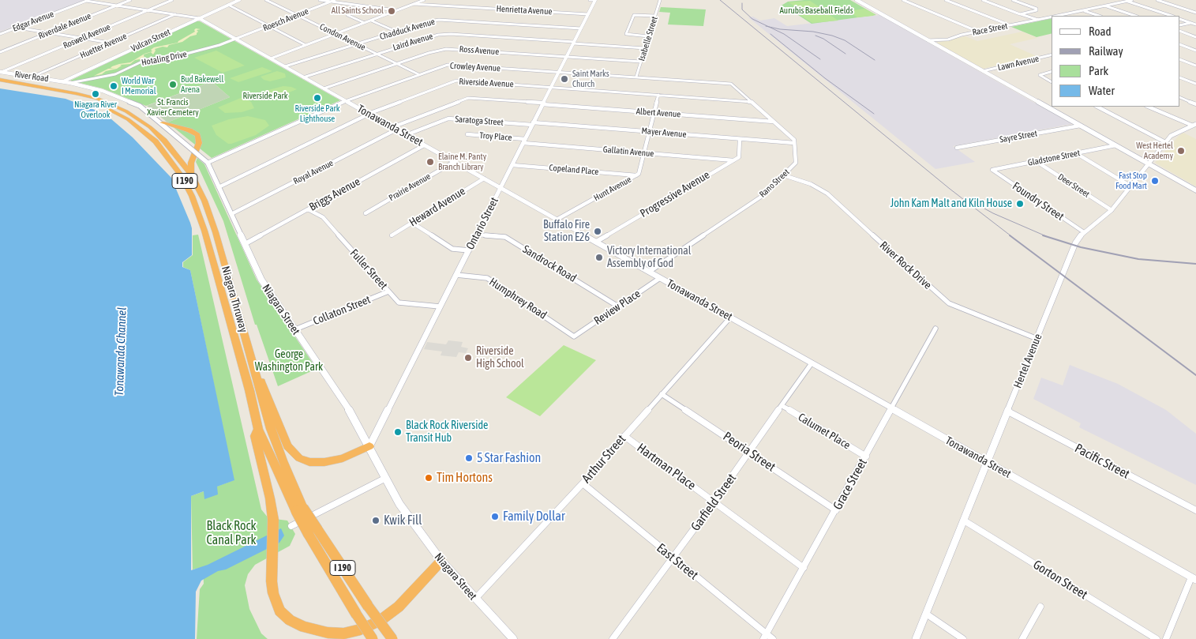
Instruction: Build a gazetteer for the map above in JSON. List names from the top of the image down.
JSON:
{
  "streets": {
    "highway": ["I 190", "Niagara Thruway"],
    "main road": ["River Road", "Niagara Street"],
    "street": [
      "Henrietta Avenue",
      "Roesch Avenue",
      "Edgar Avenue",
      "Riverdale Avenue",
      "Chadduck Avenue",
      "Race Street",
      "Roswell Avenue",
      "Condon Avenue",
      "Isabelle Street",
      "Vulcan Street",
      "Laird Avenue",
      "Huetter Avenue",
      "Ross Avenue",
      "Hotaling Drive",
      "Lawn Avenue",
      "Crowley Avenue",
      "Riverside Avenue",
      "Albert Avenue",
      "Saratoga Street",
      "Tonawanda Street",
      "Mayer Avenue",
      "Troy Place",
      "Sayre Street",
      "Gallatin Avenue",
      "Gladstone Street",
      "Copeland Place",
      "Royal Avenue",
      "Rano Street",
      "Deer Street",
      "Prairie Avenue",
      "Hunt Avenue",
      "Briggs Avenue",
      "Progressive Avenue",
      "Foundry Street",
      "Heward Avenue",
      "Ontario Street",
      "Sandrock Road",
      "River Rock Drive",
      "Fuller Street",
      "Humphrey Road",
      "Review Place",
      "Collaton Street",
      "Hertel Avenue",
      "Calumet Place",
      "Peoria Street",
      "Arthur Street",
      "Pacific Street",
      "Hartman Place",
      "Grace Street",
      "Garfield Street",
      "East Street",
      "Gorton Street"
    ]
  },
  "crossings": [
    ["Henrietta Avenue", "Ontario Street"],
    ["Roesch Avenue", "Condon Avenue"],
    ["Roesch Avenue", "Hotaling Drive"],
    ["Roesch Avenue", "Tonawanda Street"],
    ["Edgar Avenue", "Tonawanda Street"],
    ["Riverdale Avenue", "Tonawanda Street"],
    ["Chadduck Avenue", "Condon Avenue"],
    ["Chadduck Avenue", "Tonawanda Street"],
    ["Chadduck Avenue", "Ontario Street"],
    ["Roswell Avenue", "River Road"],
    ["Roswell Avenue", "Tonawanda Street"],
    ["Condon Avenue", "Laird Avenue"],
    ["Condon Avenue", "Ross Avenue"],
    ["Condon Avenue", "Crowley Avenue"],
    ["Isabelle Street", "Laird Avenue"],
    ["Isabelle Street", "Ross Avenue"],
    ["Isabelle Street", "Crowley Avenue"],
    ["Vulcan Street", "River Road"],
    ["Vulcan Street", "Tonawanda Street"],
    ["Vulcan Street", "Niagara Street"],
    ["Laird Avenue", "Tonawanda Street"],
    ["Laird Avenue", "Ontario Street"],
    ["Huetter Avenue", "River Road"],
    ["Huetter Avenue", "Tonawanda Street"],
    ["Ross Avenue", "Tonawanda Street"],
    ["Ross Avenue", "Ontario Street"],
    ["Hotaling Drive", "Tonawanda Street"],
    ["Hotaling Drive", "Niagara Street"],
    ["Crowley Avenue", "Riverside Avenue"],
    ["Crowley Avenue", "Tonawanda Street"],
    ["Crowley Avenue", "Ontario Street"],
    ["Crowley Avenue", "Niagara Street"],
    ["River Road", "Niagara Street"],
    ["Riverside Avenue", "Tonawanda Street"],
    ["Riverside Avenue", "Hunt Avenue"],
    ["Riverside Avenue", "Ontario Street"],
    ["Riverside Avenue", "Niagara Street"],
    ["Albert Avenue", "Royal Avenue"],
    ["Albert Avenue", "Hunt Avenue"],
    ["Albert Avenue", "Ontario Street"],
    ["Saratoga Street", "Tonawanda Street"],
    ["Saratoga Street", "Mayer Avenue"],
    ["Saratoga Street", "Ontario Street"],
    ["Tonawanda Street", "Royal Avenue"],
    ["Tonawanda Street", "Rano Street"],
    ["Tonawanda Street", "Prairie Avenue"],
    ["Tonawanda Street", "Hunt Avenue"],
    ["Tonawanda Street", "Briggs Avenue"],
    ["Tonawanda Street", "Progressive Avenue"],
    ["Tonawanda Street", "Heward Avenue"],
    ["Tonawanda Street", "Ontario Street"],
    ["Tonawanda Street", "Review Place"],
    ["Tonawanda Street", "Hertel Avenue"],
    ["Tonawanda Street", "Arthur Street"],
    ["Tonawanda Street", "Grace Street"],
    ["Tonawanda Street", "Garfield Street"],
    ["Mayer Avenue", "Rano Street"],
    ["Mayer Avenue", "Hunt Avenue"],
    ["Mayer Avenue", "Ontario Street"],
    ["Troy Place", "Gallatin Avenue"],
    ["Troy Place", "Ontario Street"],
    ["Gallatin Avenue", "Hunt Avenue"],
    ["Gallatin Avenue", "Progressive Avenue"],
    ["Gallatin Avenue", "Ontario Street"],
    ["Gladstone Street", "Deer Street"],
    ["Gladstone Street", "Foundry Street"],
    ["Copeland Place", "Hunt Avenue"],
    ["Copeland Place", "Ontario Street"],
    ["Royal Avenue", "Ontario Street"],
    ["Royal Avenue", "Niagara Street"],
    ["Rano Street", "River Rock Drive"],
    ["Deer Street", "Hertel Avenue"],
    ["Briggs Avenue", "Fuller Street"],
    ["Briggs Avenue", "Niagara Street"],
    ["Foundry Street", "Hertel Avenue"],
    ["Ontario Street", "Sandrock Road"],
    ["Ontario Street", "Fuller Street"],
    ["Ontario Street", "Humphrey Road"],
    ["Ontario Street", "Niagara Street"],
    ["Sandrock Road", "Review Place"],
    ["River Rock Drive", "Hertel Avenue"],
    ["Fuller Street", "Collaton Street"],
    ["Humphrey Road", "Review Place"],
    ["Niagara Street", "Collaton Street"],
    ["Niagara Street", "Arthur Street"],
    ["Hertel Avenue", "Pacific Street"],
    ["Hertel Avenue", "Gorton Street"],
    ["Calumet Place", "Grace Street"],
    ["Calumet Place", "Garfield Street"],
    ["Peoria Street", "Arthur Street"],
    ["Peoria Street", "Grace Street"],
    ["Peoria Street", "Garfield Street"],
    ["Arthur Street", "Hartman Place"],
    ["Arthur Street", "East Street"],
    ["Hartman Place", "Grace Street"],
    ["Hartman Place", "Garfield Street"],
    ["Grace Street", "East Street"],
    ["Garfield Street", "East Street"]
  ],
  "water": ["Tonawanda Channel"],
  "parks": [
    "Aurubis Baseball Fields",
    "Riverside Park",
    "St. Francis Xavier Cemetery",
    "George Washington Park",
    "Black Rock Canal Park"
  ],
  "places": [
    "All Saints School",
    "Saint Marks Church",
    "Bud Bakewell Arena",
    "World War I Memorial",
    "Niagara River Overlook",
    "Riverside Park Lighthouse",
    "West Hertel Academy",
    "Elaine M. Panty Branch Library",
    "Fast Stop Food Mart",
    "John Kam Malt and Kiln House",
    "Buffalo Fire Station E26",
    "Victory International Assembly of God",
    "Riverside High School",
    "Black Rock Riverside Transit Hub",
    "5 Star Fashion",
    "Tim Hortons",
    "Family Dollar",
    "Kwik Fill"
  ],
  "legend": [
    "Road",
    "Railway",
    "Park",
    "Water"
  ]
}
